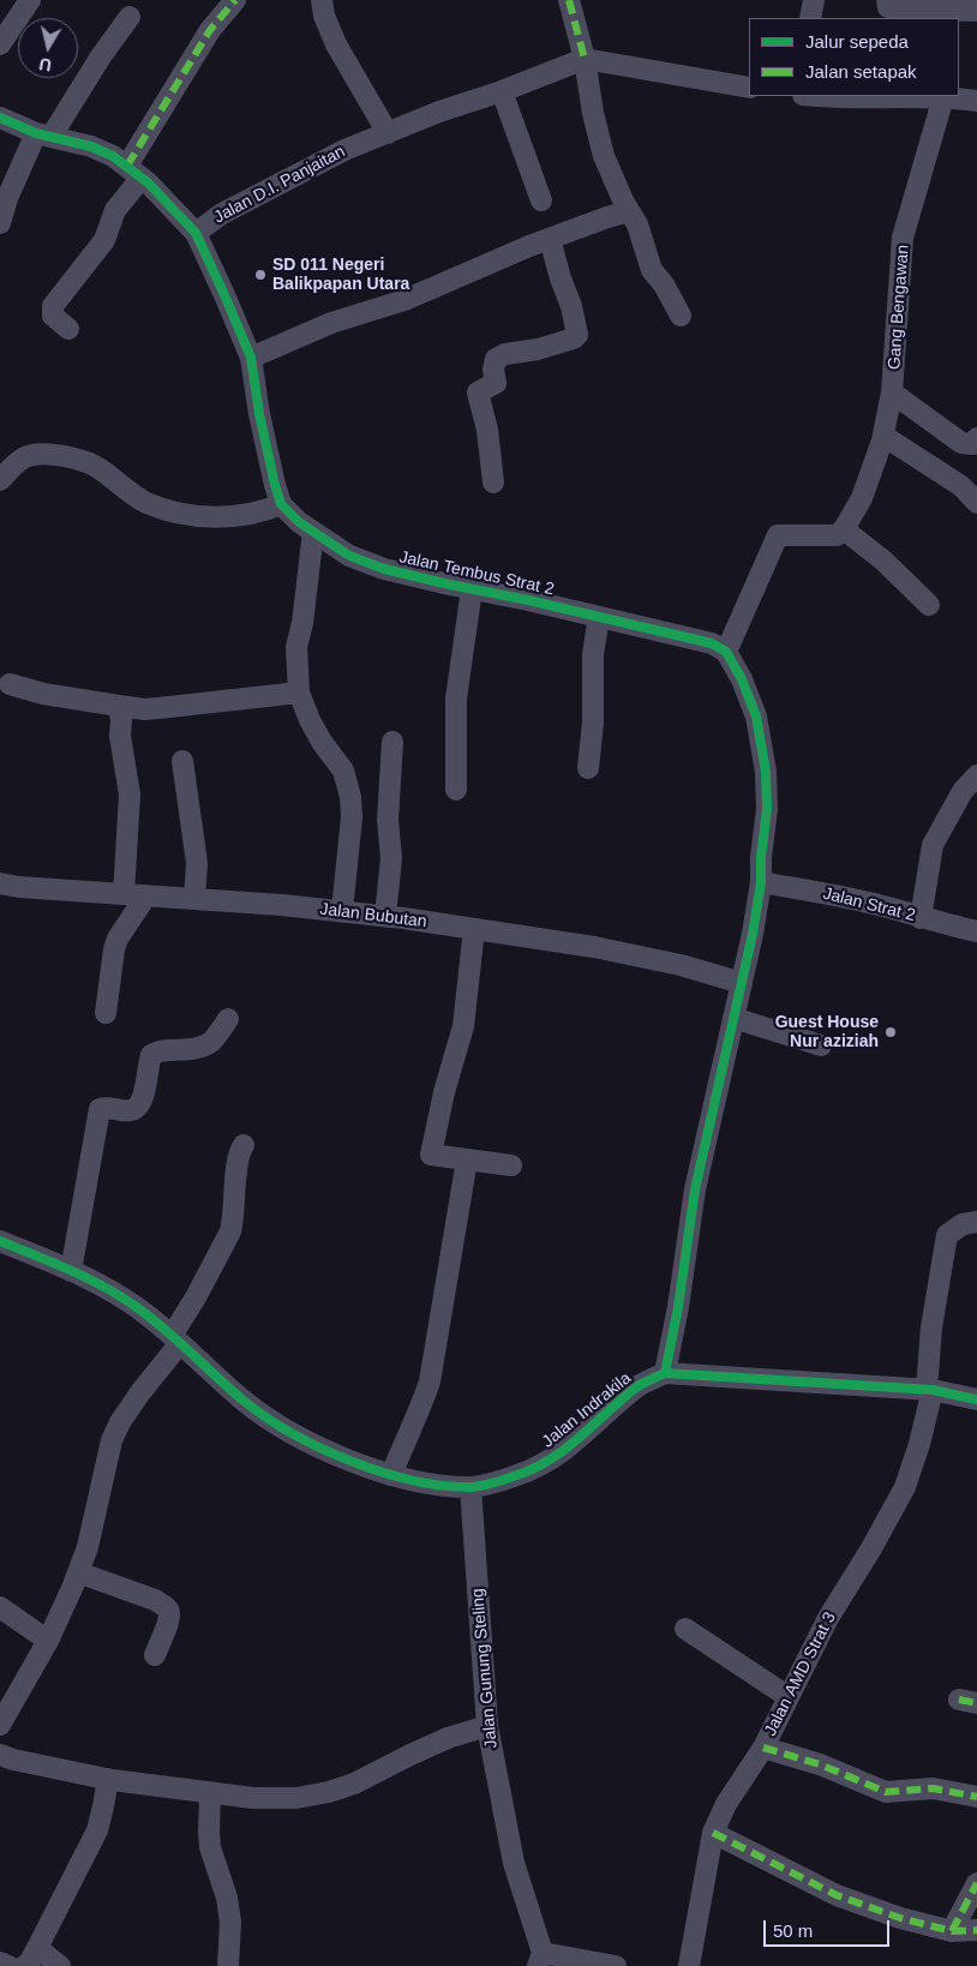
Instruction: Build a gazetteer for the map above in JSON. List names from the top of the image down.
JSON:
{
  "streets": {
    "street": [
      "Jalan D.I. Panjaitan",
      "Gang Bengawan",
      "Jalan Tembus Strat 2",
      "Jalan Strat 2",
      "Jalan Bubutan",
      "Jalan Indrakila",
      "Jalan Gunung Steling",
      "Jalan AMD Strat 3"
    ]
  },
  "crossings": [
    ["Jalan Indrakila", "Jalan Gunung Steling"],
    ["Jalan Indrakila", "Jalan AMD Strat 3"]
  ],
  "places": ["SD 011 Negeri Balikpapan Utara", "Guest House Nur aziziah"],
  "legend": ["Jalur sepeda", "Jalan setapak"],
  "scale_bar": "50 m",
  "north": "bottom"
}
